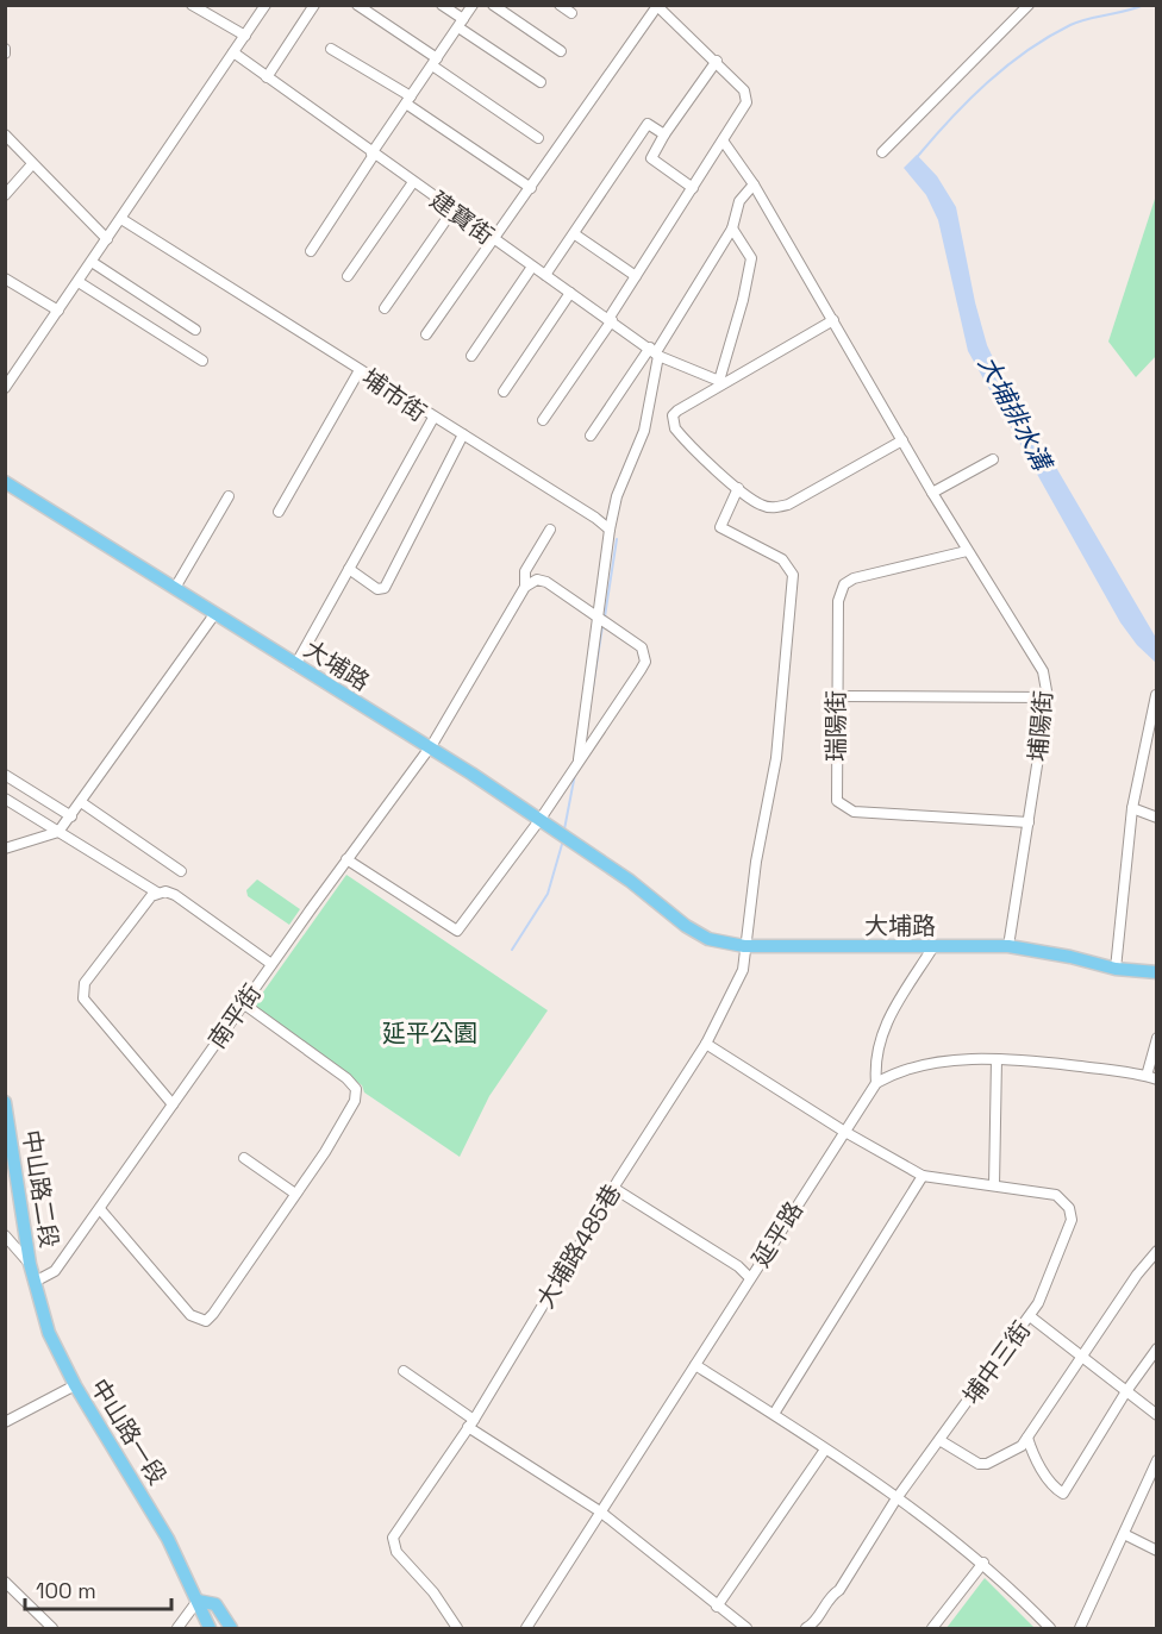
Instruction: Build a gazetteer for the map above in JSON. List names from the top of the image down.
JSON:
{
  "streets": {
    "main road": ["大埔路", "中山路二段", "中山路一段"],
    "street": [
      "建寶街",
      "埔市街",
      "瑞陽街",
      "埔陽街",
      "南平街",
      "延平路",
      "大埔路485巷",
      "埔中三街"
    ]
  },
  "crossings": [
    ["埔市街", "大埔路"],
    ["大埔路", "埔陽街"],
    ["大埔路", "南平街"],
    ["大埔路", "大埔路485巷"],
    ["瑞陽街", "埔陽街"],
    ["南平街", "中山路二段"],
    ["南平街", "中山路一段"],
    ["中山路二段", "中山路一段"]
  ],
  "water": ["大埔排水溝"],
  "parks": ["延平公園"],
  "scale_bar": "100 m"
}
